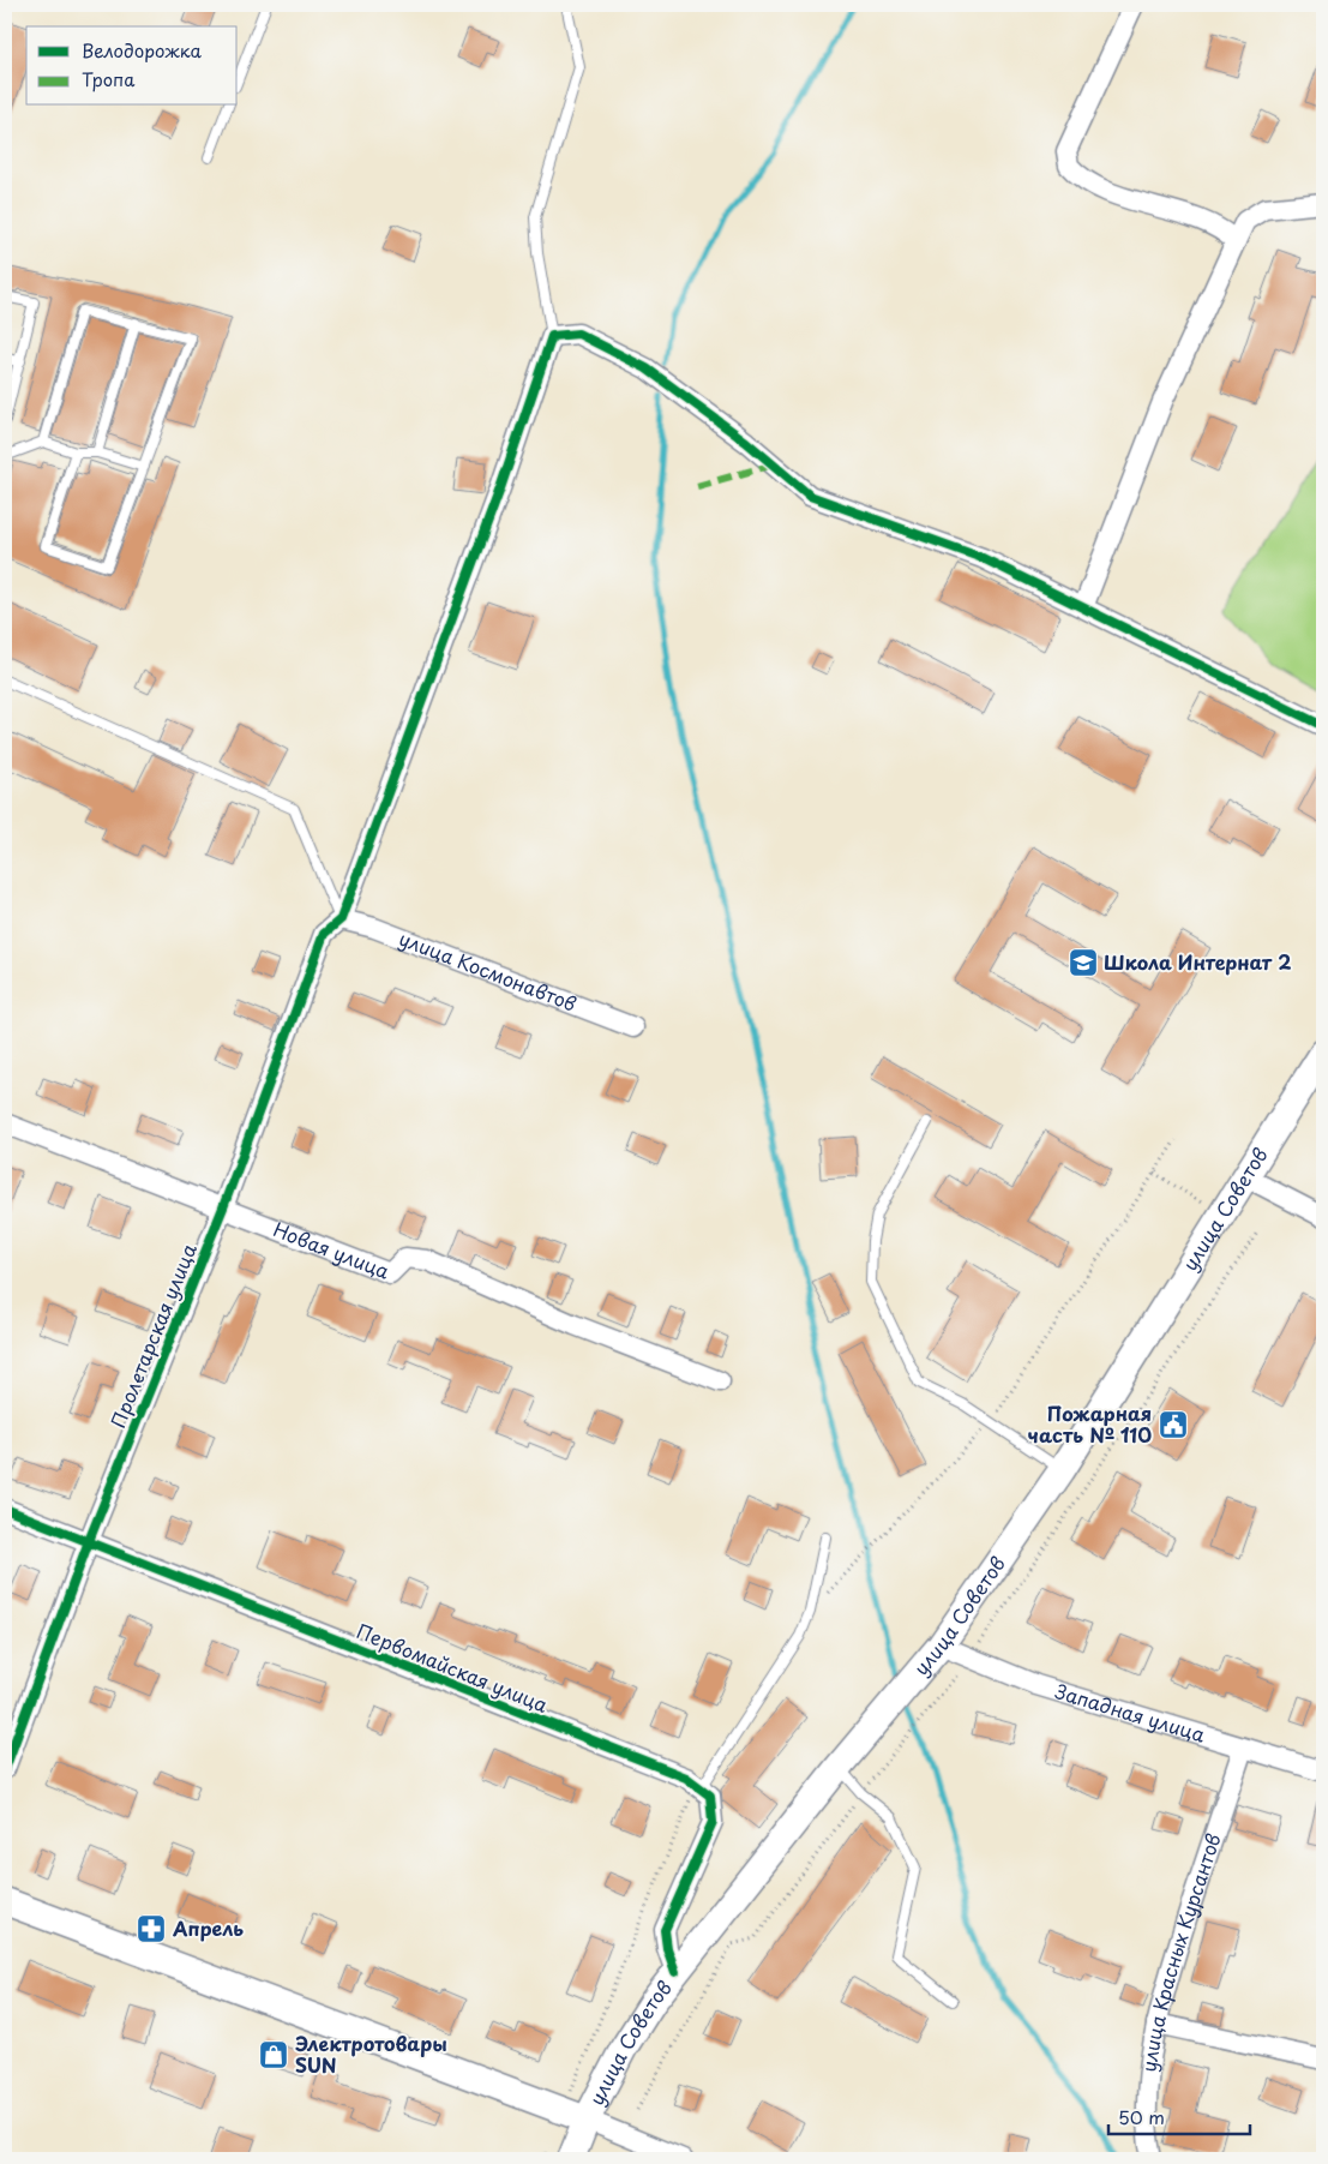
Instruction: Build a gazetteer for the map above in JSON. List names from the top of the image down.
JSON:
{
  "streets": {
    "main road": ["улица Советов"],
    "street": [
      "улица Космонавтов",
      "Новая улица",
      "Пролетарская улица",
      "Первомайская улица",
      "Западная улица",
      "улица Красных Курсантов"
    ]
  },
  "crossings": [
    ["улица Космонавтов", "Пролетарская улица"],
    ["улица Советов", "Западная улица"],
    ["Новая улица", "Пролетарская улица"],
    ["Пролетарская улица", "Первомайская улица"],
    ["Западная улица", "улица Красных Курсантов"]
  ],
  "places": {
    "school or university": ["Школа Интернат 2"],
    "public building": ["Пожарная часть № 110"],
    "pharmacy": ["Апрель"],
    "shop": ["Электротовары SUN"]
  },
  "legend": ["Велодорожка", "Тропа"],
  "scale_bar": "50 m"
}
